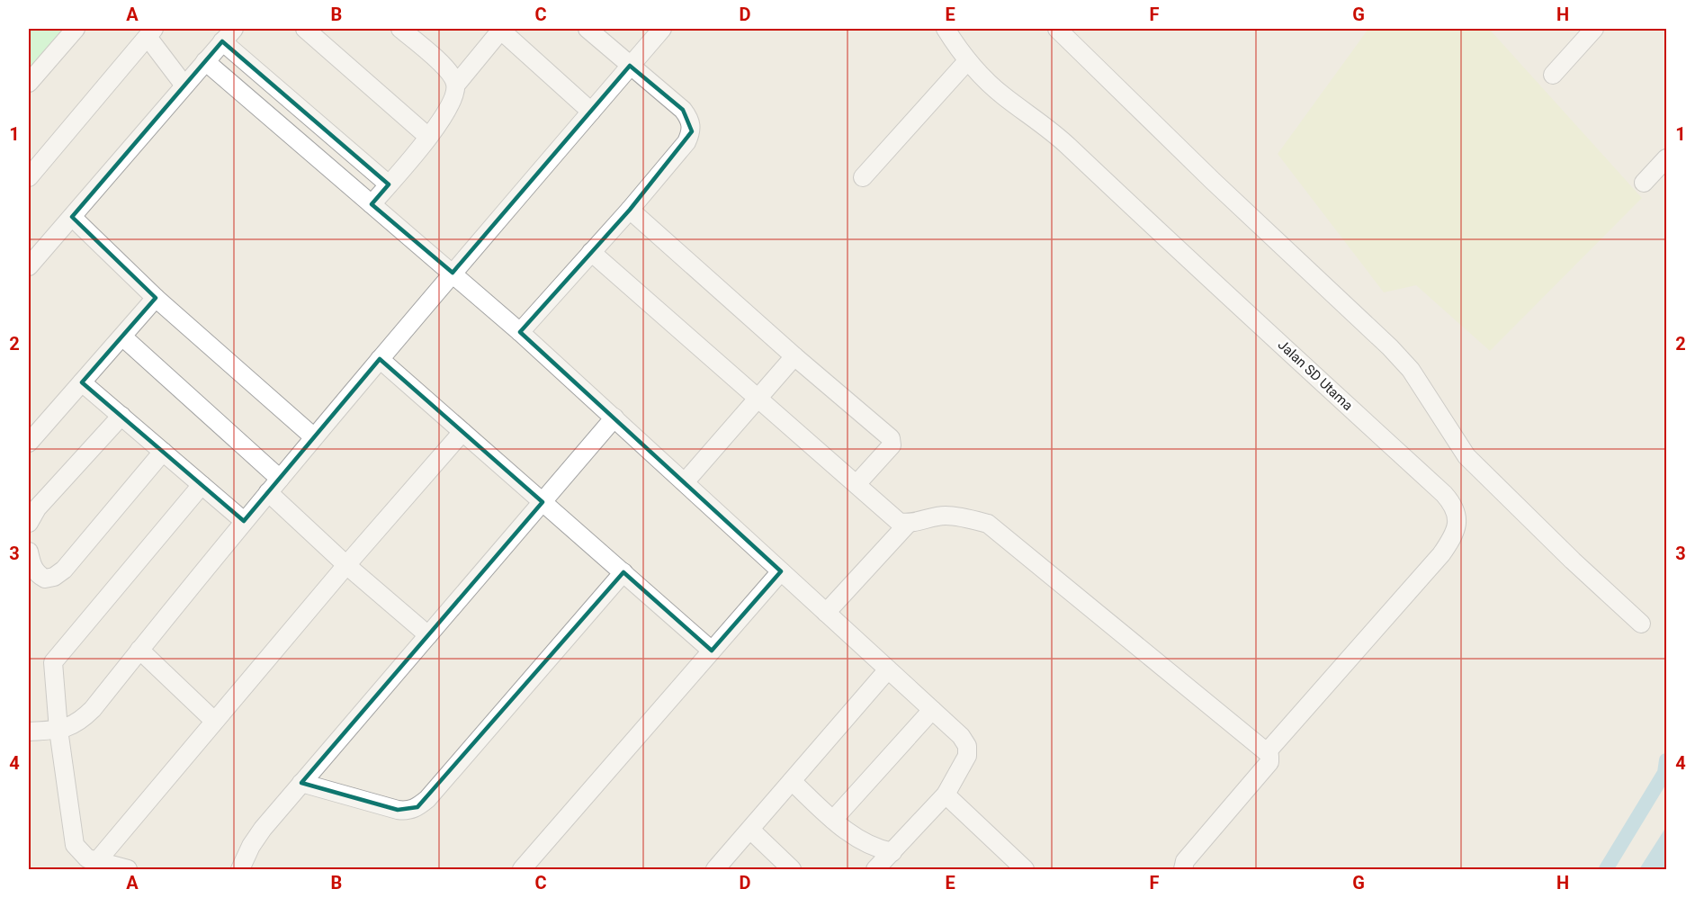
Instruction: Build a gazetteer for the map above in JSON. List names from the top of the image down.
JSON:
{
  "streets": {
    "street": ["Jalan SD Utama"]
  },
  "grid": {
    "columns": [
      "A",
      "B",
      "C",
      "D",
      "E",
      "F",
      "G",
      "H"
    ],
    "rows": [
      "1",
      "2",
      "3",
      "4"
    ]
  }
}
